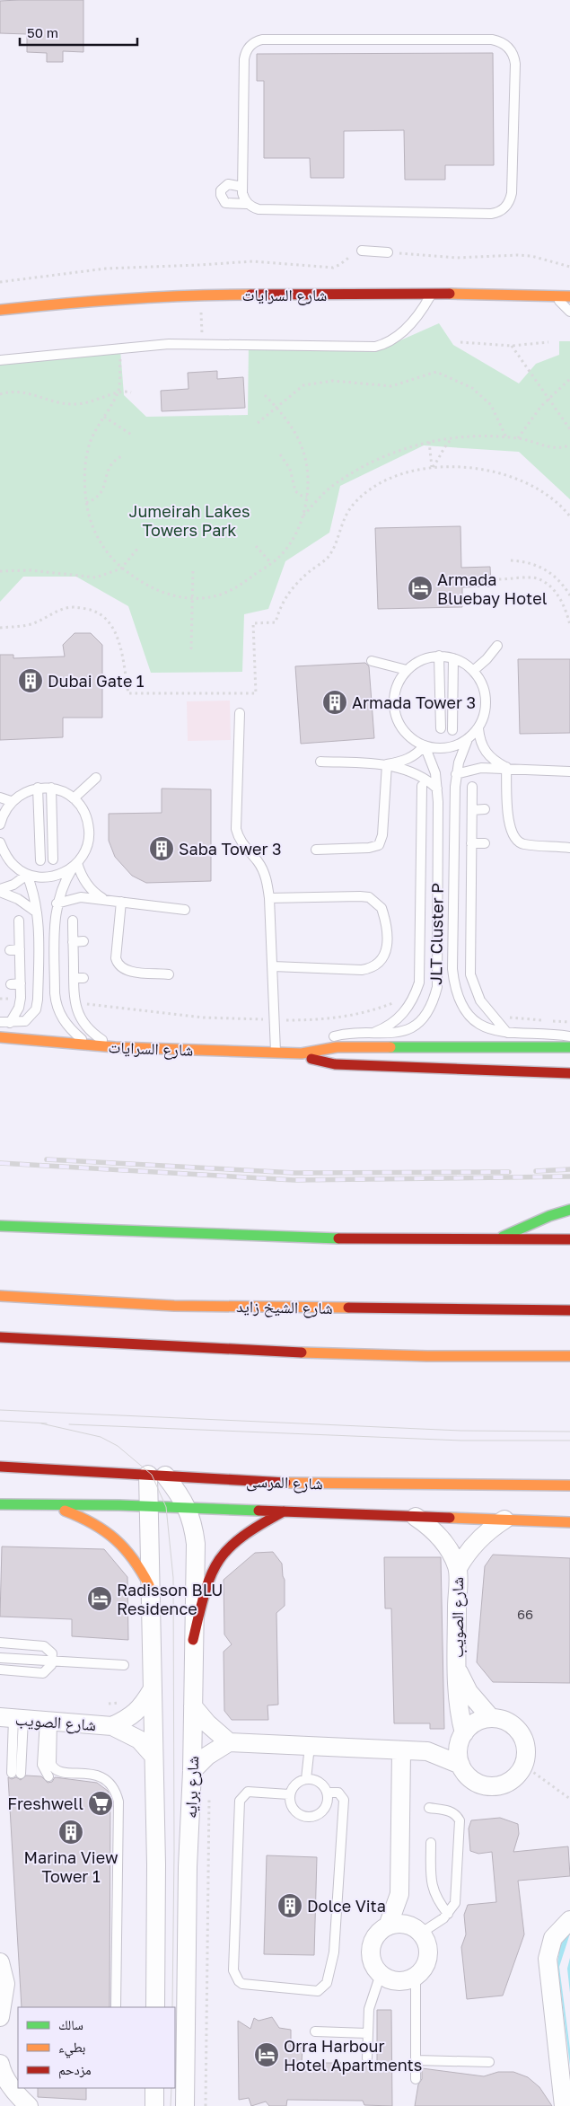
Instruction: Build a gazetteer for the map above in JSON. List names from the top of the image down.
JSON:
{
  "streets": {
    "main road": ["شارع السرايات", "شارع الشيخ زايد", "شارع المرسى"],
    "street": ["شارع الصويب", "شارع برايه"],
    "lane": ["JLT Cluster P"]
  },
  "crossings": [
    ["شارع السرايات", "JLT Cluster P"],
    ["شارع المرسى", "شارع الصويب"],
    ["شارع المرسى", "شارع برايه"]
  ],
  "parks": ["Jumeirah Lakes Towers Park"],
  "places": {
    "hotel": ["Armada Bluebay Hotel", "Radisson BLU Residence", "Orra Harbour Hotel Apartments"],
    "building": [
      "Dubai Gate 1",
      "Armada Tower 3",
      "Saba Tower 3",
      "Marina View Tower 1",
      "Dolce Vita"
    ],
    "supermarket": ["Freshwell"]
  },
  "house_numbers": ["66"],
  "legend": ["سالك", "بطيء", "مزدحم"],
  "scale_bar": "50 m"
}
